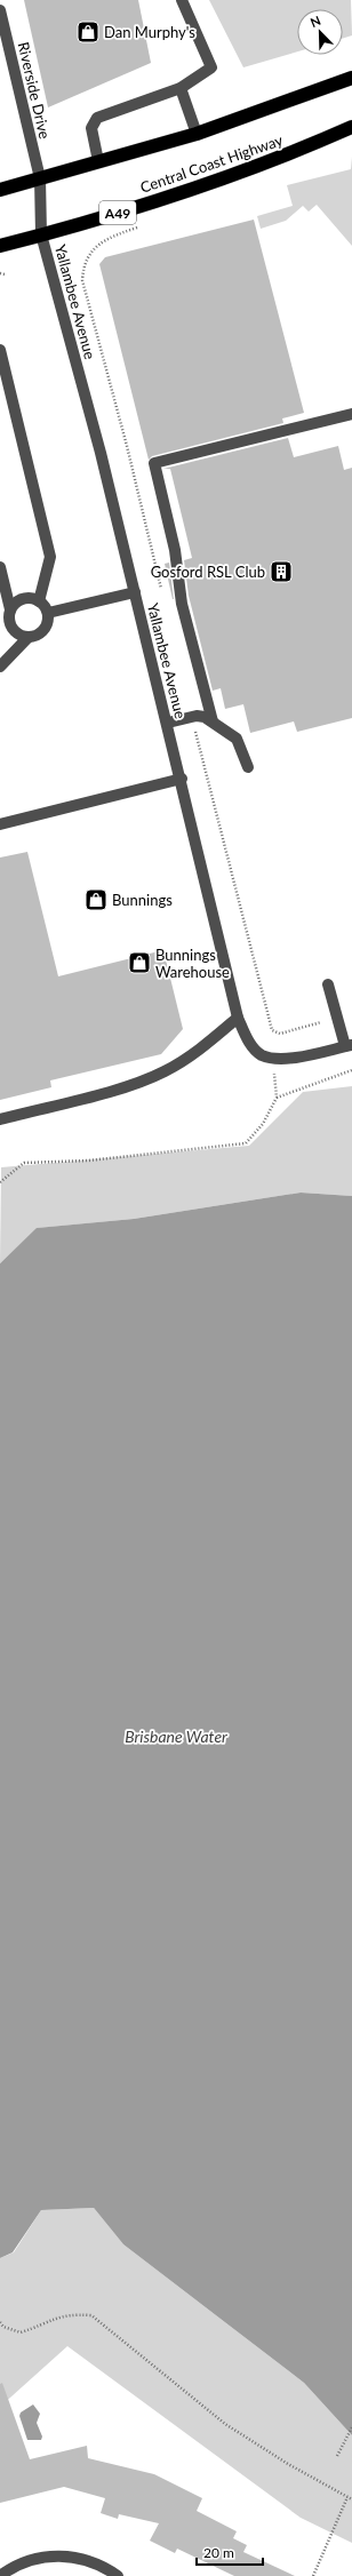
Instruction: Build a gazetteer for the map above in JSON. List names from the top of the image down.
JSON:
{
  "streets": {
    "highway": ["Central Coast Highway", "A49"],
    "street": ["Riverside Drive", "Yallambee Avenue"]
  },
  "crossings": [
    ["Riverside Drive", "Yallambee Avenue"],
    ["Central Coast Highway", "Yallambee Avenue"]
  ],
  "water": ["Brisbane Water"],
  "places": {
    "shop": ["Dan Murphy's", "Bunnings", "Bunnings Warehouse"],
    "building": ["Gosford RSL Club"]
  },
  "scale_bar": "20 m",
  "north": "top left"
}
